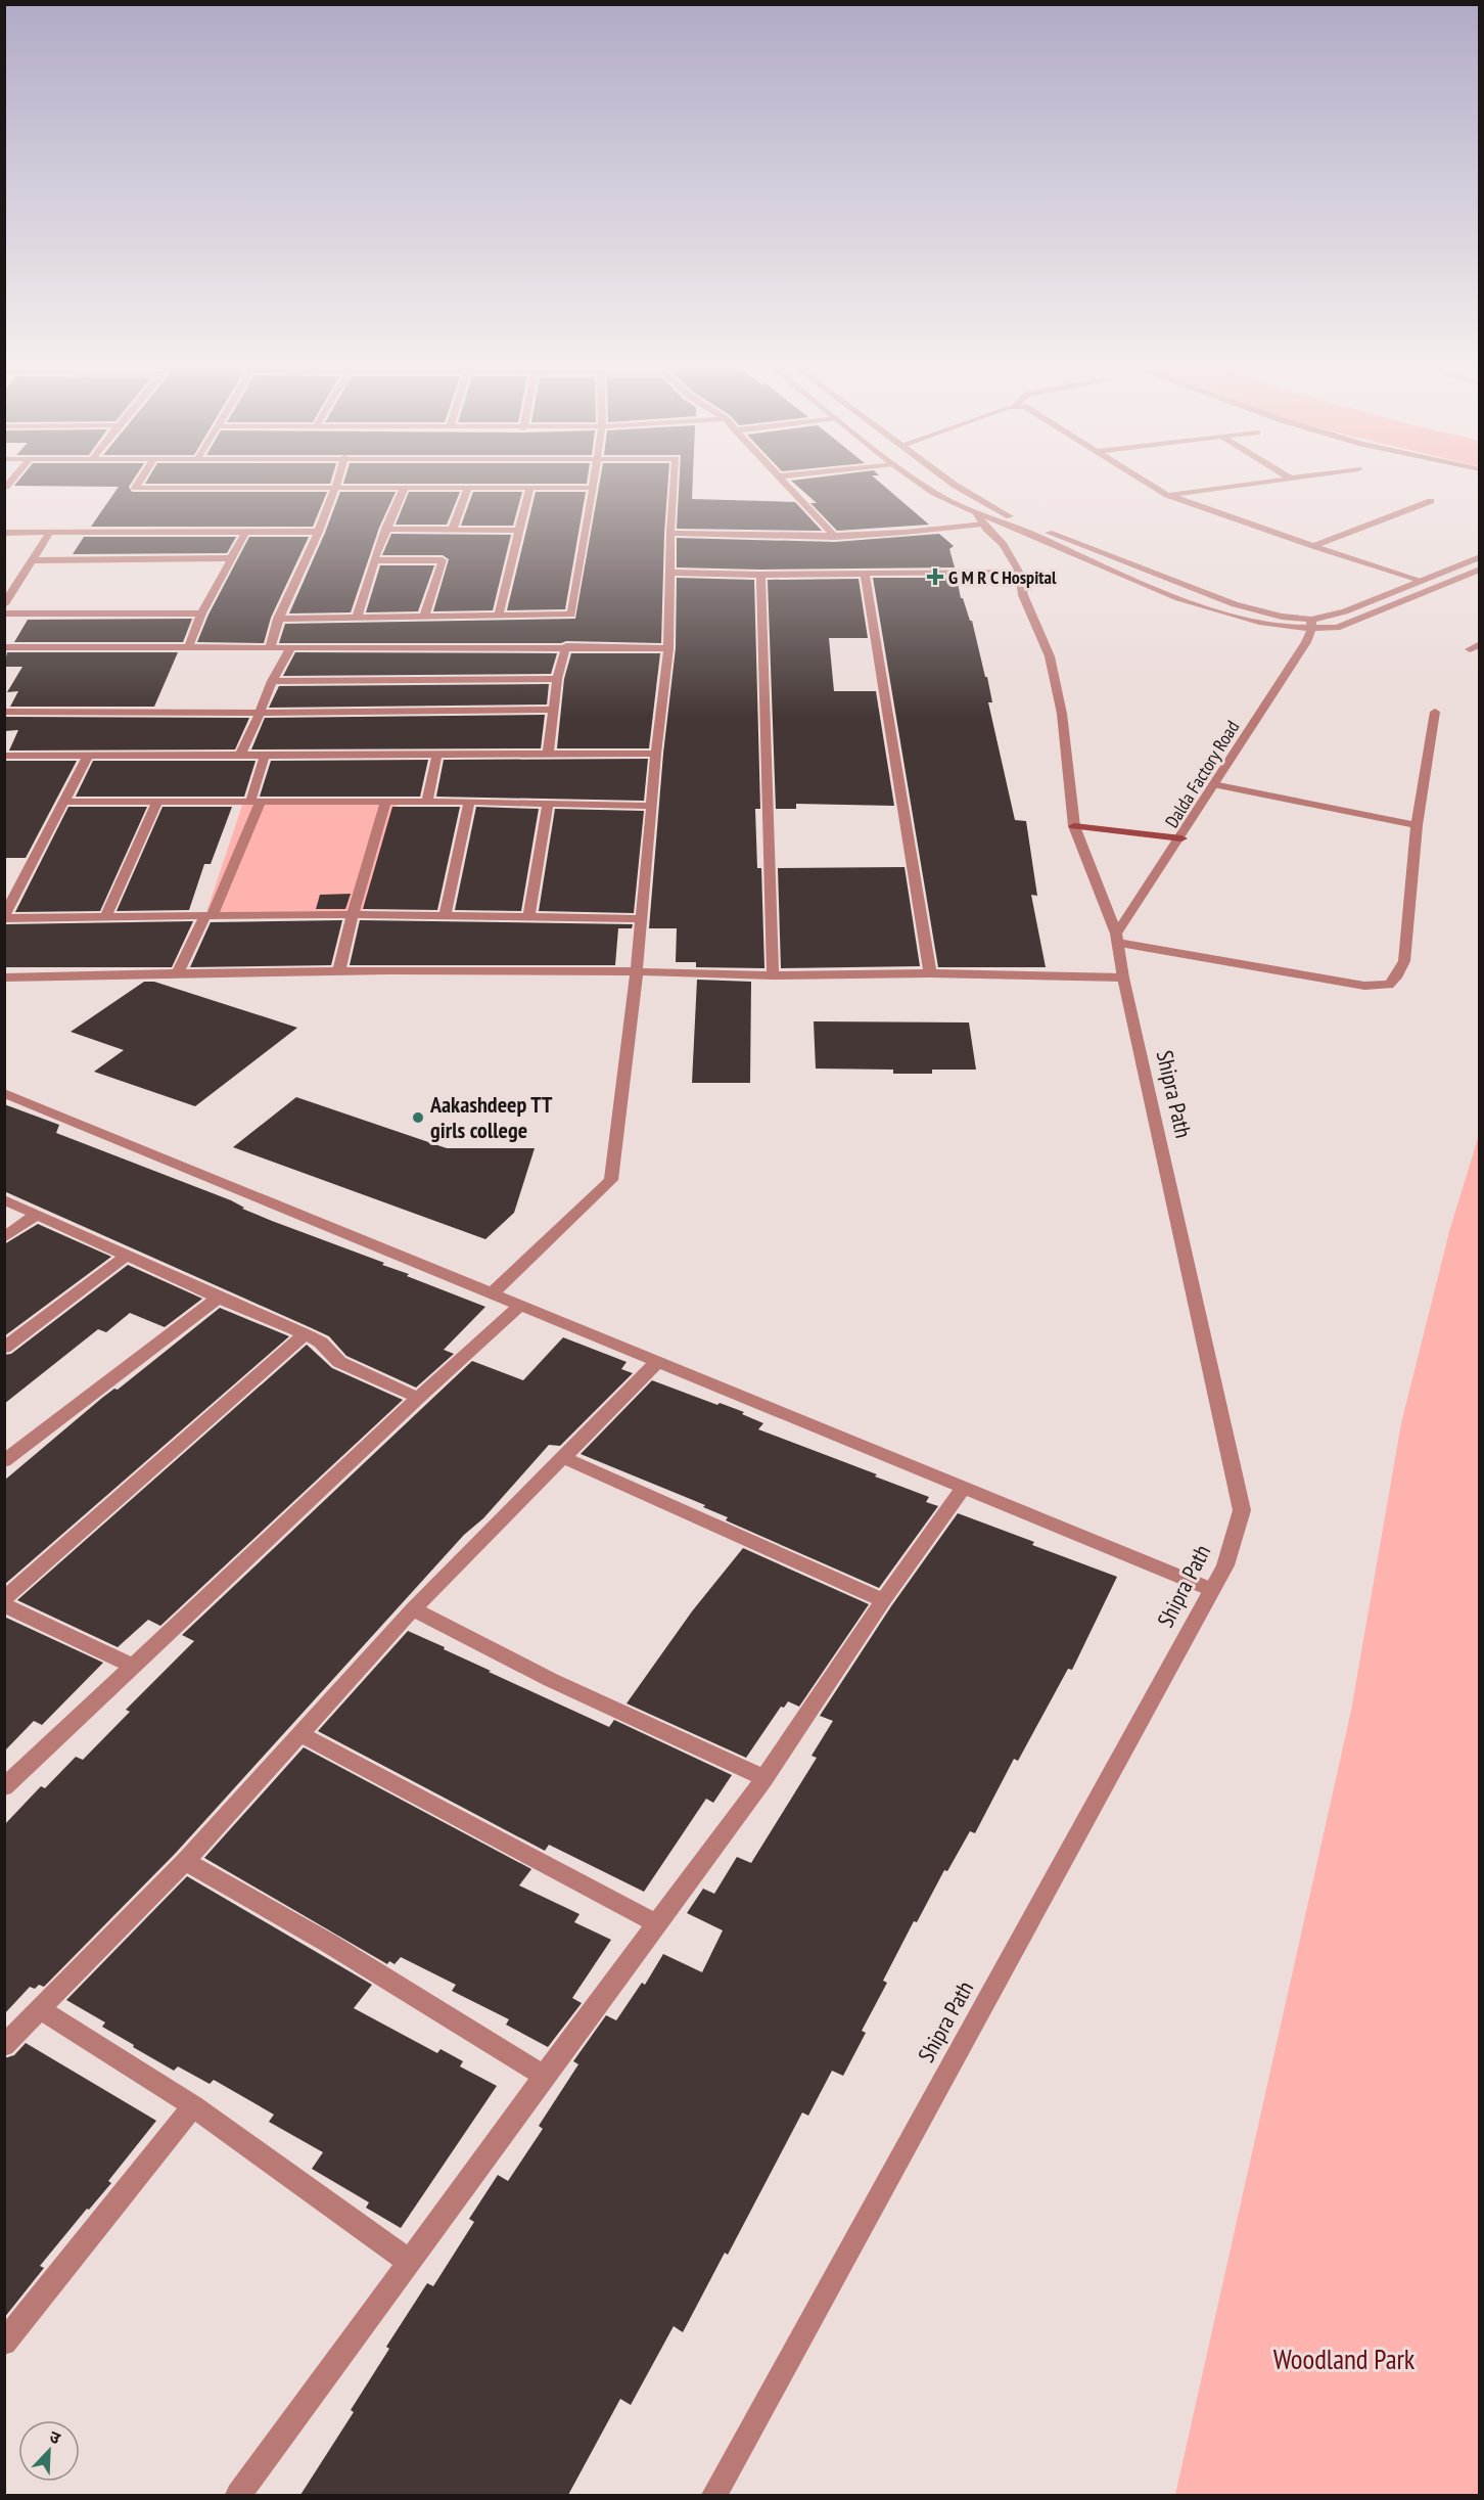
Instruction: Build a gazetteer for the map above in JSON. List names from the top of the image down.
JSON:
{
  "streets": {
    "street": ["Dalda Factory Road", "Shipra Path"]
  },
  "crossings": [
    ["Dalda Factory Road", "Shipra Path"]
  ],
  "parks": ["Woodland Park"],
  "places": {
    "health": ["G M R C Hospital"],
    "other": ["Aakashdeep TT girls college"]
  },
  "north": "top right"
}
